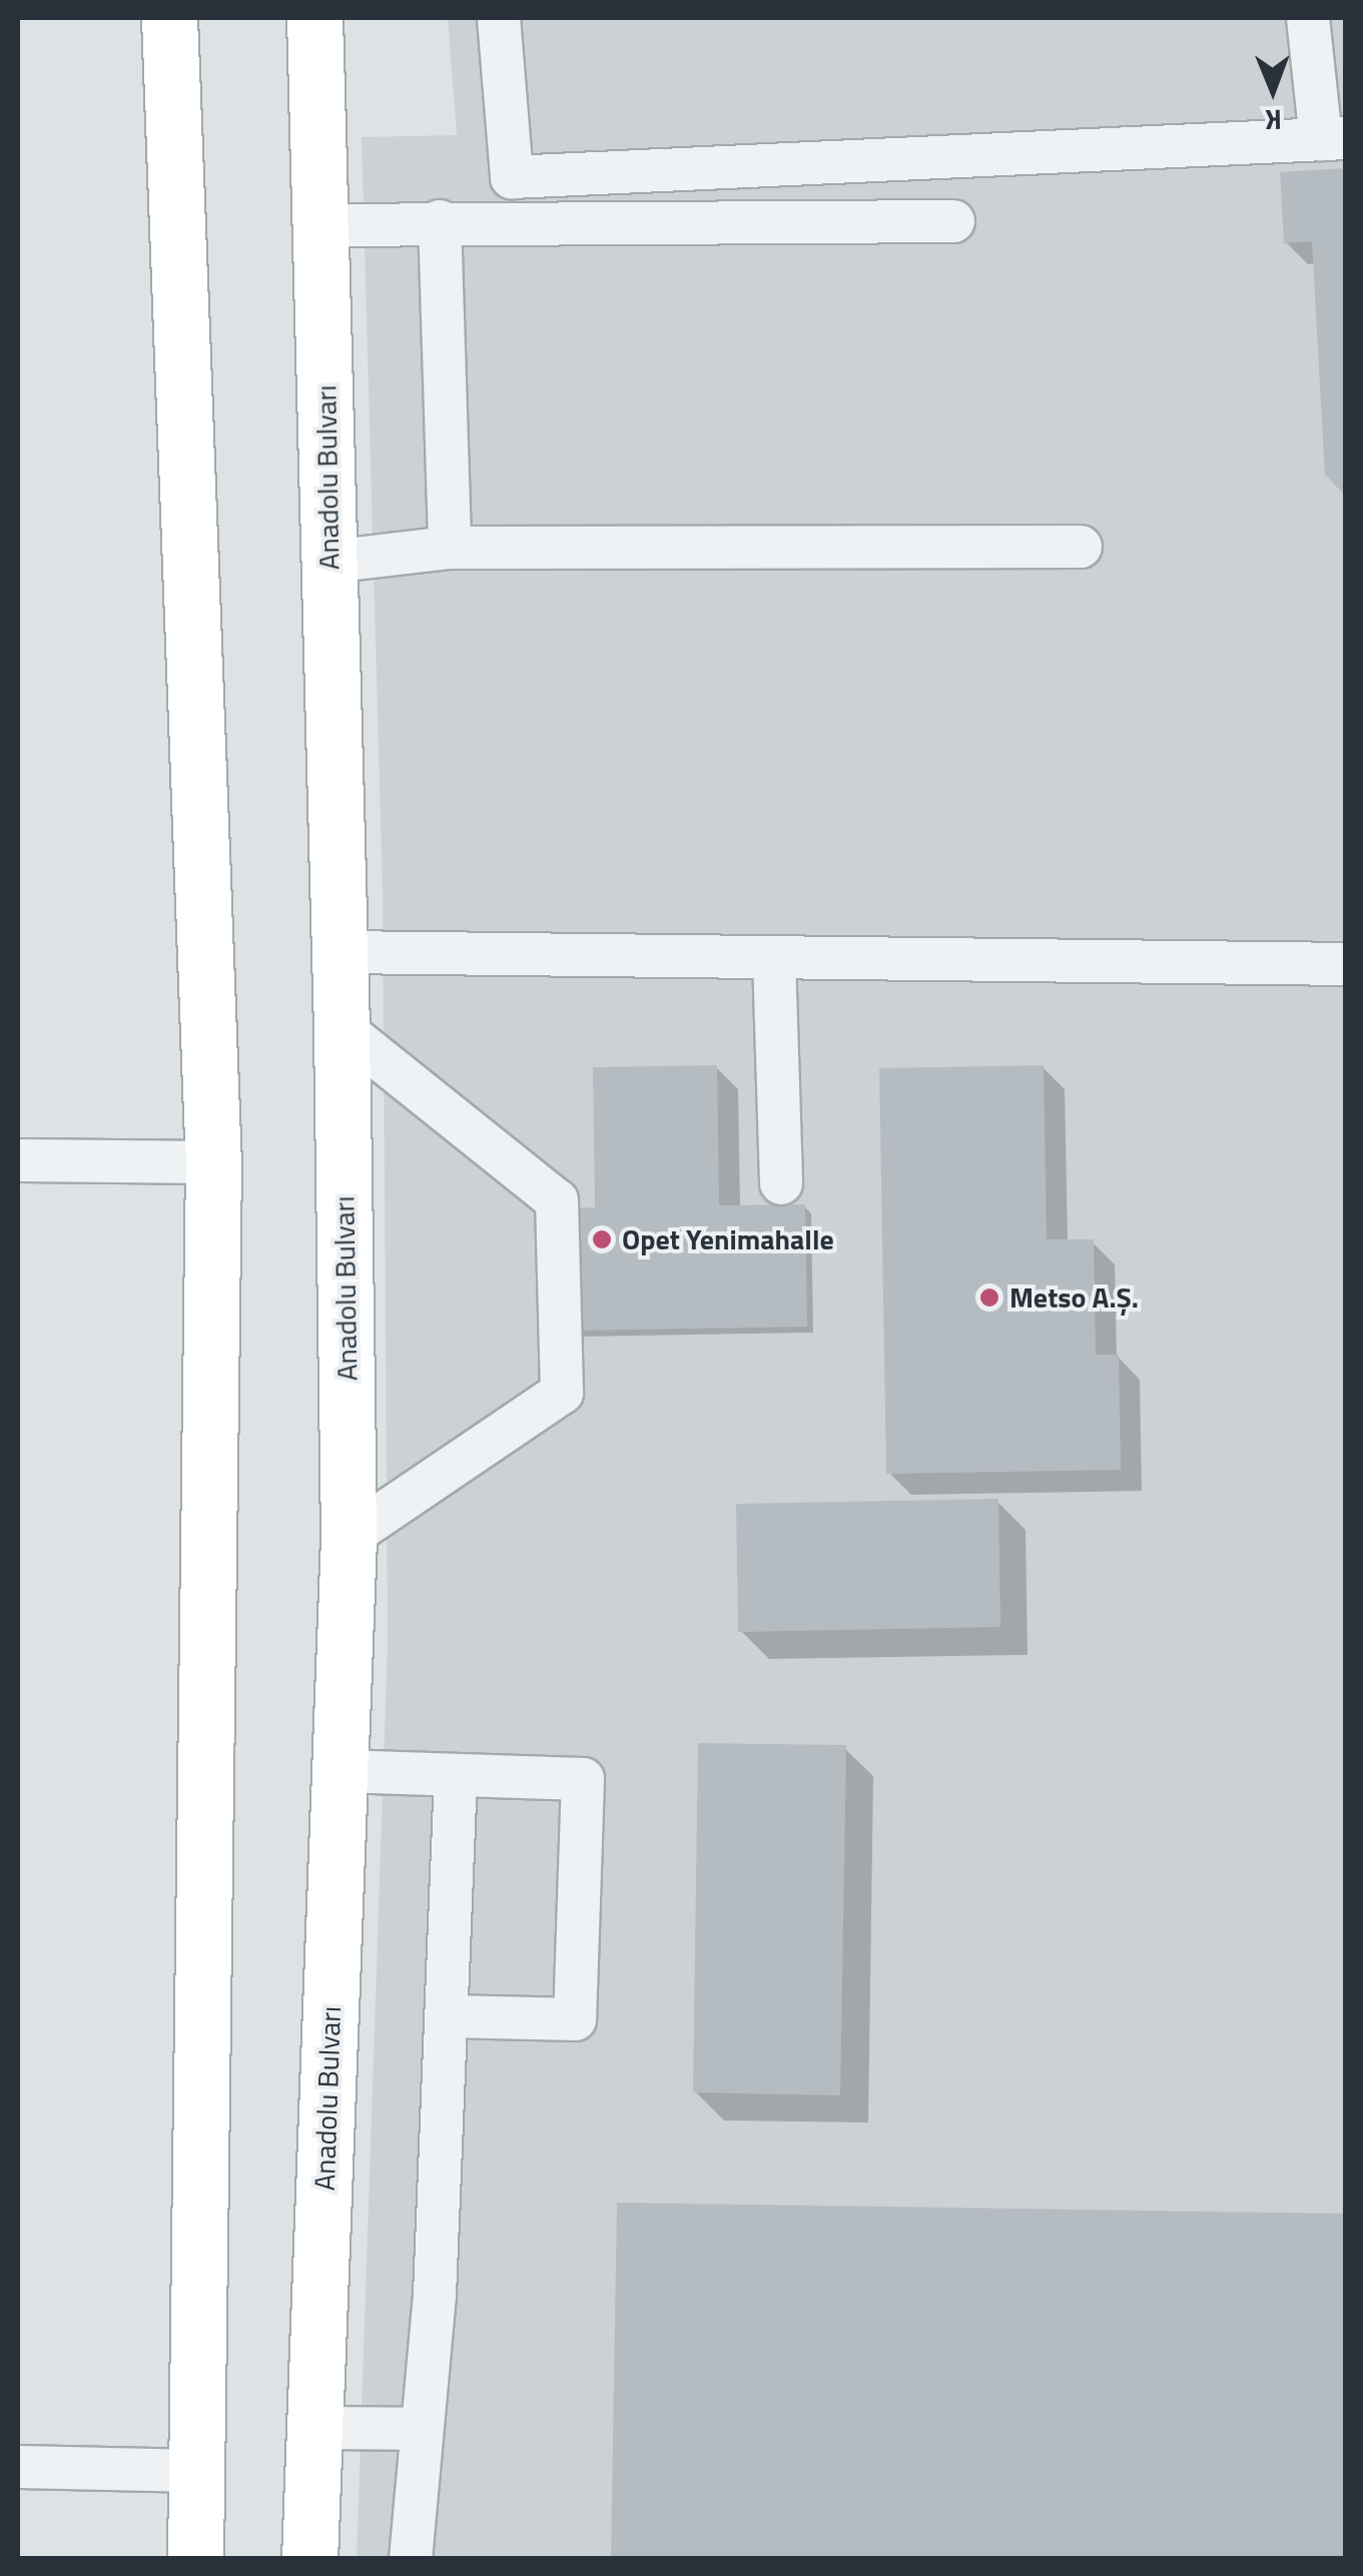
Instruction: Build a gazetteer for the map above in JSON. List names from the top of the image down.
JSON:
{
  "streets": {
    "main road": ["Anadolu Bulvarı"]
  },
  "places": ["Opet Yenimahalle", "Metso A.Ş."],
  "north": "bottom"
}
